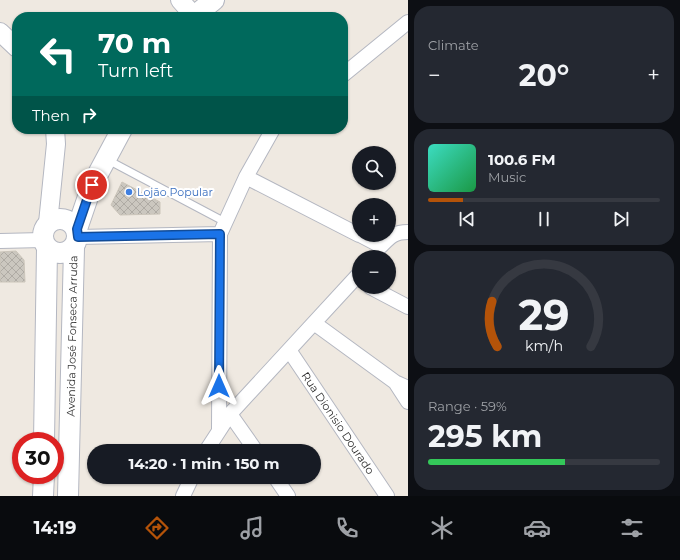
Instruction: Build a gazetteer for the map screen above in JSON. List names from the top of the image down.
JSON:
{
  "streets": {
    "main road": ["Avenida José Fonseca Arruda"],
    "street": ["Rua Dionisio Dourado"]
  },
  "places": ["Lojão Popular"],
  "page": {
    "tile": [
      "Climate",
      ["Range · 59%", "295 km"]
    ],
    "turn": ["70 m", "Turn left"],
    "heat": ["−", "20°", "+"],
    "then": "Then",
    "song": ["100.6 FM", "Music"],
    "map_buttons": ["+", "−"],
    "limit": "30",
    "trip": "14:20 · 1 min · 150 m",
    "tabs": "14:19",
    "gauge": ["29", "km/h"]
  }
}
